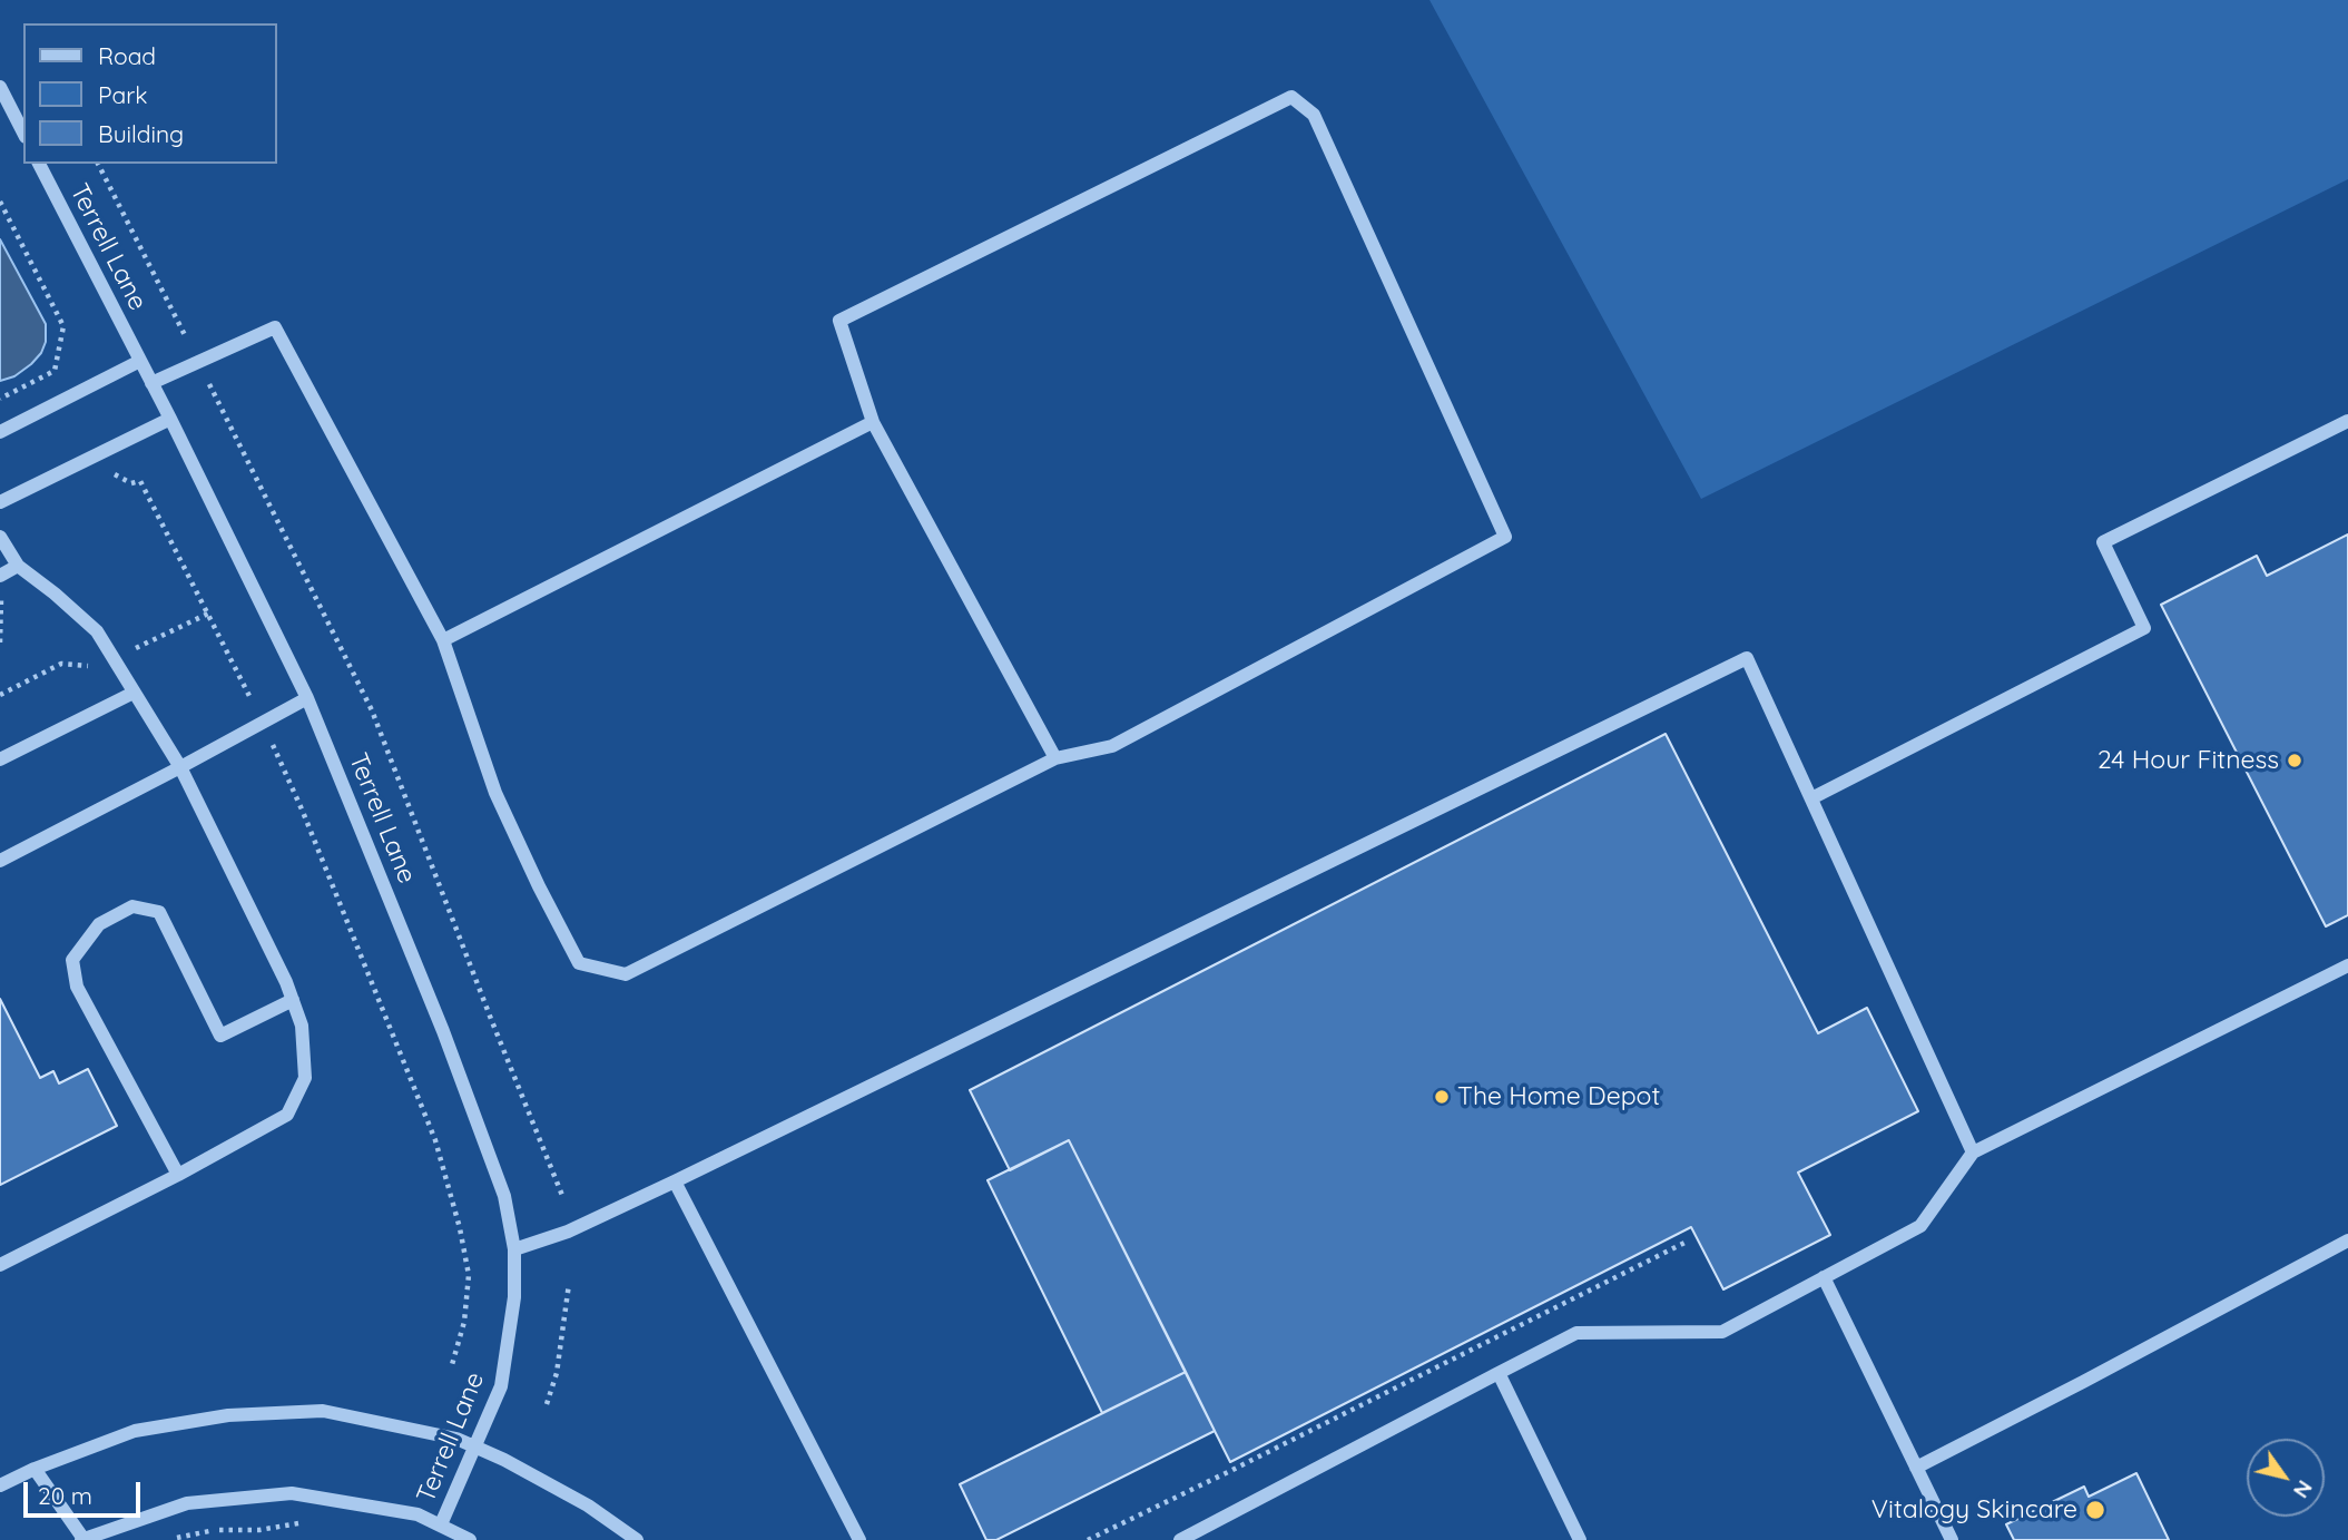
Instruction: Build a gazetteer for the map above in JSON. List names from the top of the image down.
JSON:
{
  "streets": {
    "street": ["Terrell Lane"]
  },
  "places": ["24 Hour Fitness", "The Home Depot", "Vitalogy Skincare"],
  "legend": ["Road", "Park", "Building"],
  "scale_bar": "20 m",
  "north": "bottom right"
}
